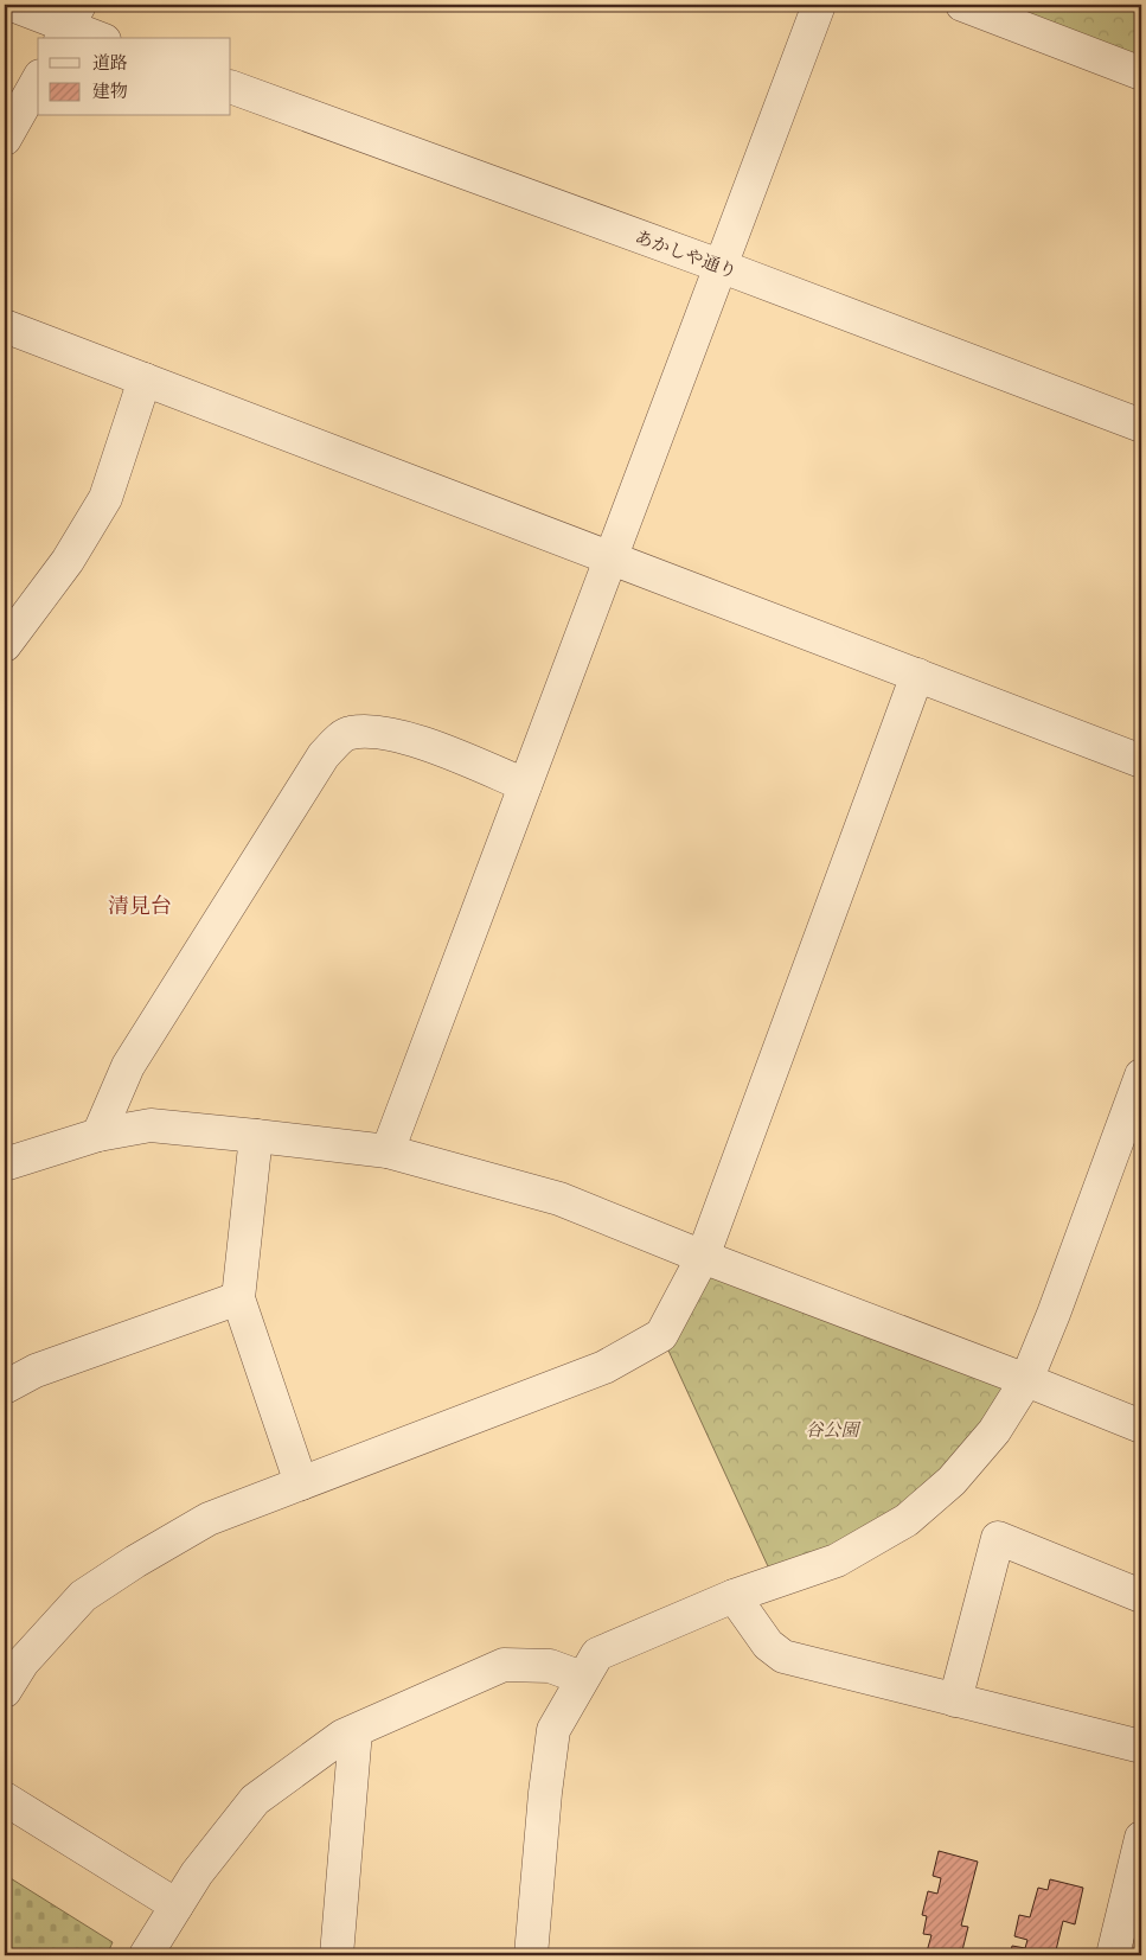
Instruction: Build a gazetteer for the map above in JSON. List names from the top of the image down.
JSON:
{
  "streets": {
    "street": ["あかしや通り"]
  },
  "districts": ["清見台"],
  "parks": ["谷公園"],
  "legend": ["道路", "建物"]
}
